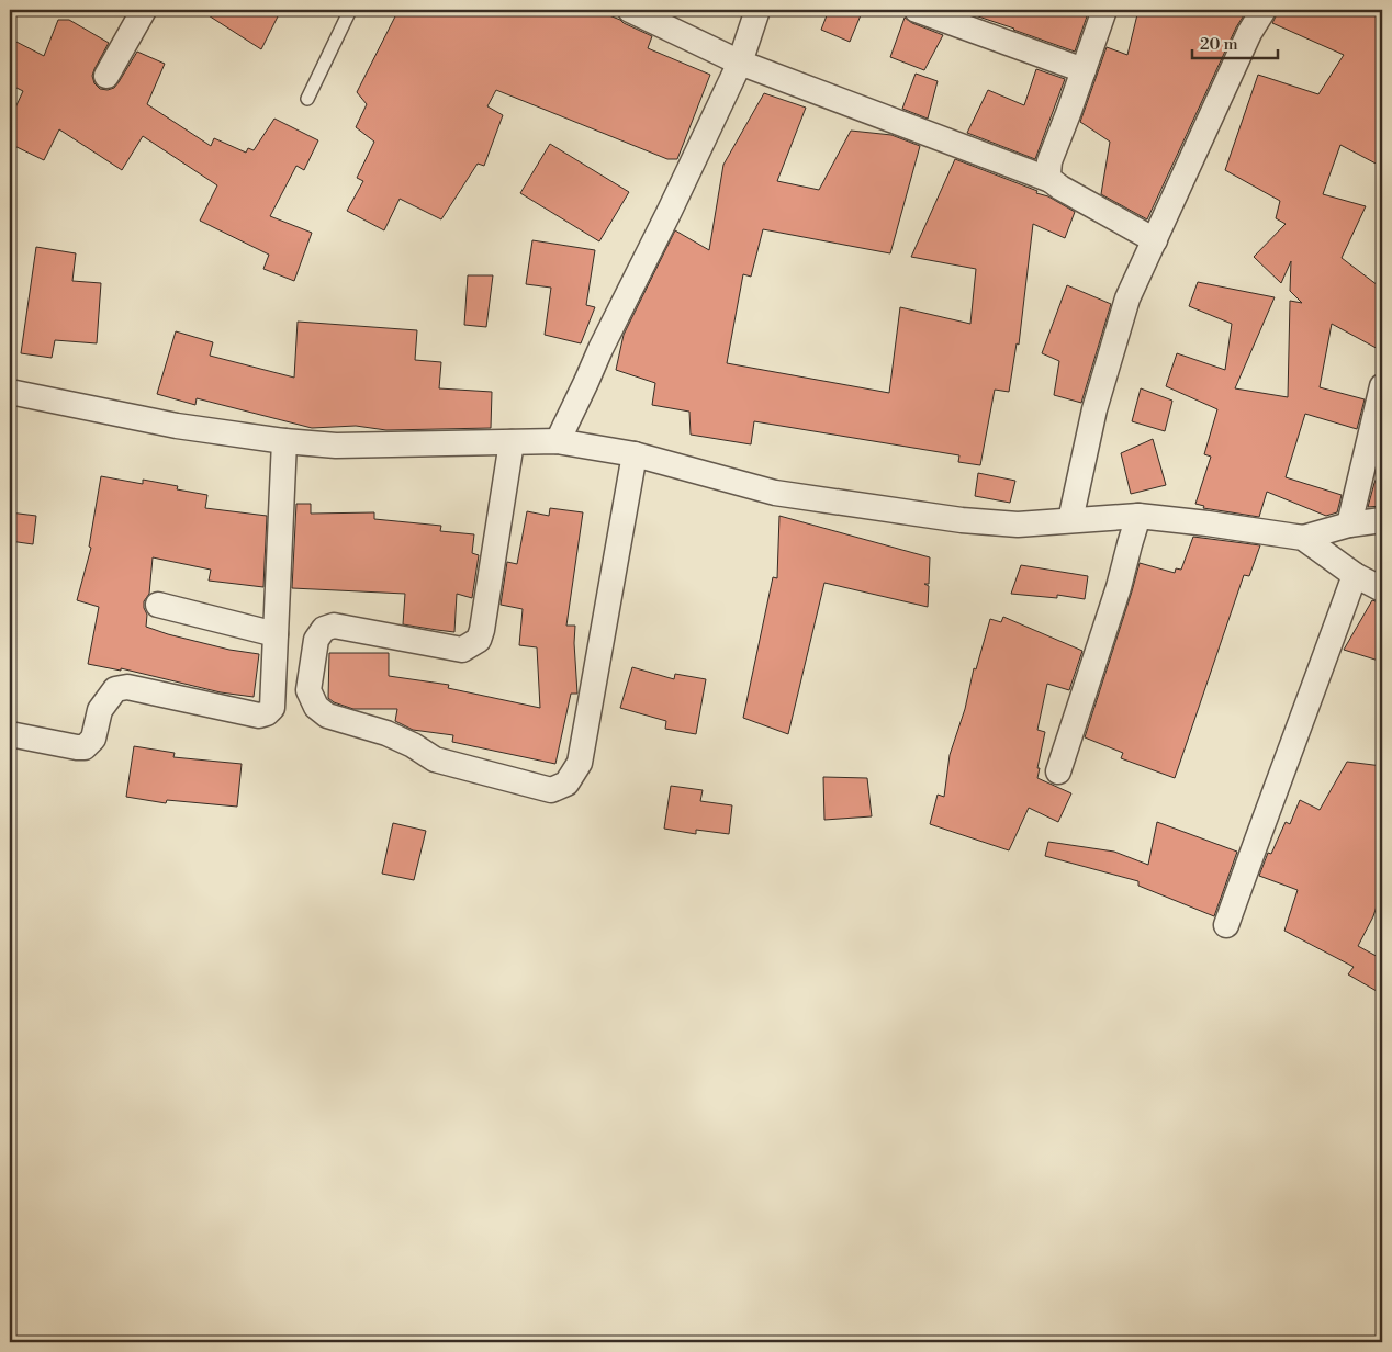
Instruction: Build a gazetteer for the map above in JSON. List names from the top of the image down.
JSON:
{
  "scale_bar": "20 m"
}
